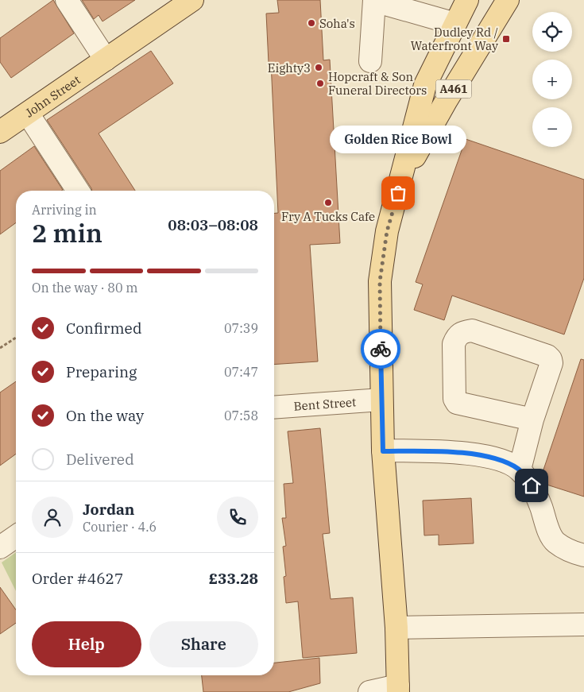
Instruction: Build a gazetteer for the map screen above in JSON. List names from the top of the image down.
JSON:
{
  "streets": {
    "main road": ["A461", "John Street"],
    "street": ["Bent Street"]
  },
  "crossings": [
    ["A461", "Bent Street"]
  ],
  "places": {
    "other": [
      "Soha's",
      "Eighty3",
      "Hopcraft & Son Funeral Directors",
      "Golden Rice Bowl",
      "Fry A Tucks Cafe"
    ],
    "transit": ["Dudley Rd / Waterfront Way"]
  },
  "page": {
    "map_buttons": ["+", "−"],
    "bubble": "Golden Rice Bowl",
    "heading": ["2 min", "Arriving in", "08:03–08:08"],
    "panel": [
      "Jordan",
      "Courier · 4.6",
      "Order #4627",
      "£33.28"
    ],
    "bar": "On the way · 80 m",
    "list": [
      ["Confirmed", "07:39"],
      ["Preparing", "07:47"],
      ["On the way", "07:58"],
      "Delivered"
    ],
    "buttons": ["Help", "Share"]
  }
}
